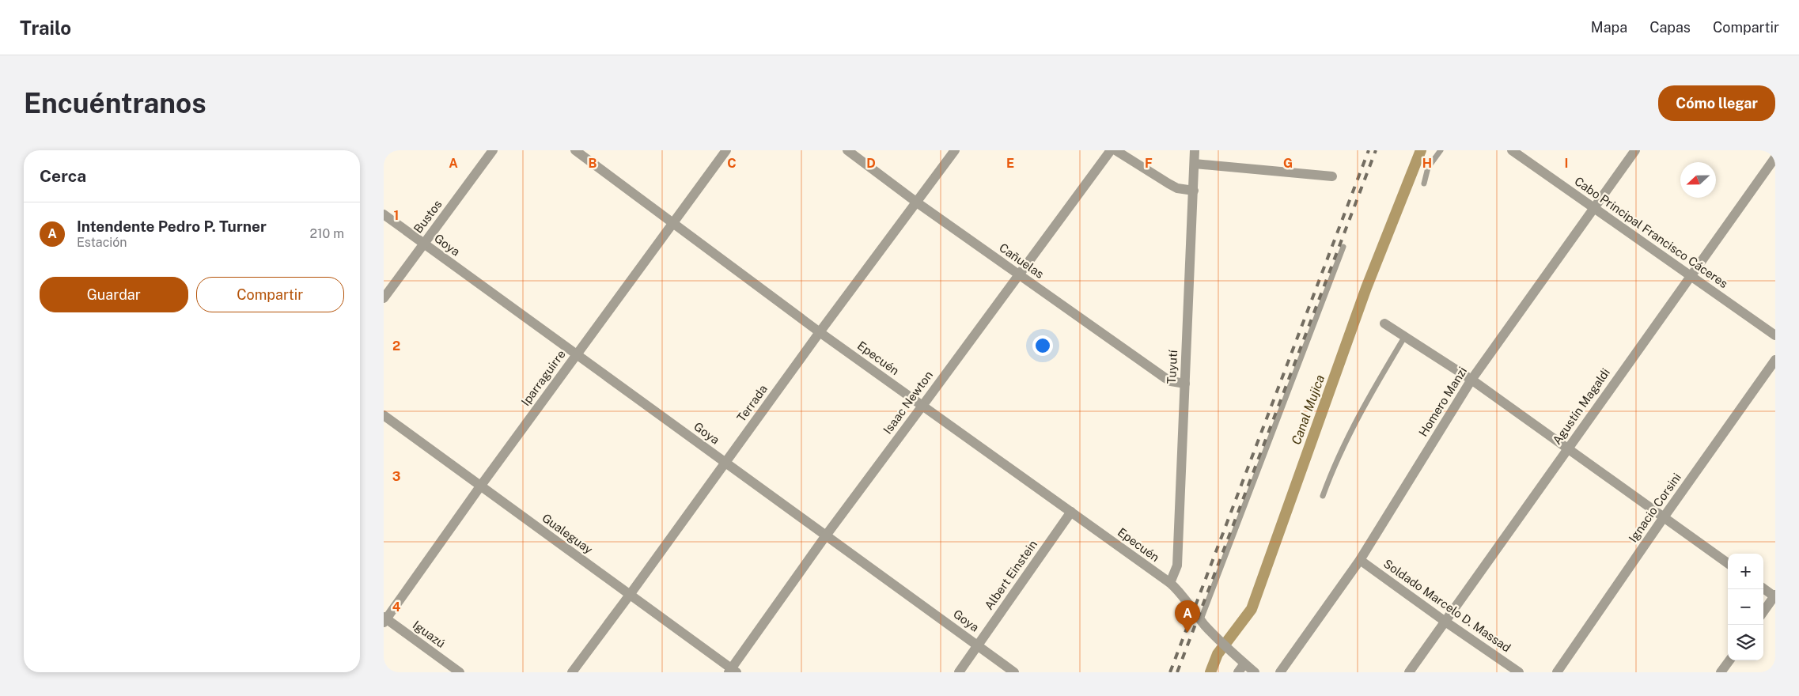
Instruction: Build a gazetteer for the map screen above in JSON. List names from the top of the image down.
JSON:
{
  "streets": {
    "street": [
      "Bustos",
      "Cabo Principal Francisco Cáceres",
      "Goya",
      "Cañuelas",
      "Epecuén",
      "Tuyutí",
      "Iparraguirre",
      "Homero Manzi",
      "Isaac Newton",
      "Terrada",
      "Agustín Magaldi",
      "Ignacio Corsini",
      "Gualeguay",
      "Albert Einstein",
      "Soldado Marcelo D. Massad",
      "Iguazú"
    ]
  },
  "crossings": [
    ["Bustos", "Goya"],
    ["Cabo Principal Francisco Cáceres", "Homero Manzi"],
    ["Cabo Principal Francisco Cáceres", "Agustín Magaldi"],
    ["Goya", "Iparraguirre"],
    ["Goya", "Isaac Newton"],
    ["Goya", "Terrada"],
    ["Goya", "Albert Einstein"],
    ["Cañuelas", "Tuyutí"],
    ["Cañuelas", "Isaac Newton"],
    ["Cañuelas", "Terrada"],
    ["Epecuén", "Tuyutí"],
    ["Epecuén", "Iparraguirre"],
    ["Epecuén", "Isaac Newton"],
    ["Epecuén", "Terrada"],
    ["Epecuén", "Albert Einstein"],
    ["Iparraguirre", "Gualeguay"],
    ["Iparraguirre", "Iguazú"],
    ["Homero Manzi", "Soldado Marcelo D. Massad"],
    ["Isaac Newton", "Gualeguay"],
    ["Terrada", "Gualeguay"],
    ["Agustín Magaldi", "Soldado Marcelo D. Massad"]
  ],
  "water": ["Canal Mujica"],
  "north": "left",
  "page": {
    "header": "Trailo",
    "nav": ["Mapa", "Capas", "Compartir"],
    "buttons": [
      "Cómo llegar",
      ["Guardar", "Compartir"]
    ],
    "title": "Encuéntranos",
    "heading": "Cerca",
    "list": [
      {
        "mark": "A",
        "name": "Intendente Pedro P. Turner",
        "note": "Estación",
        "value": "210 m"
      }
    ],
    "map_buttons": ["+", "−"],
    "pins": "A"
  },
  "grid": {
    "columns": [
      "A",
      "B",
      "C",
      "D",
      "E",
      "F",
      "G",
      "H",
      "I"
    ],
    "rows": [
      "1",
      "2",
      "3",
      "4"
    ]
  }
}
